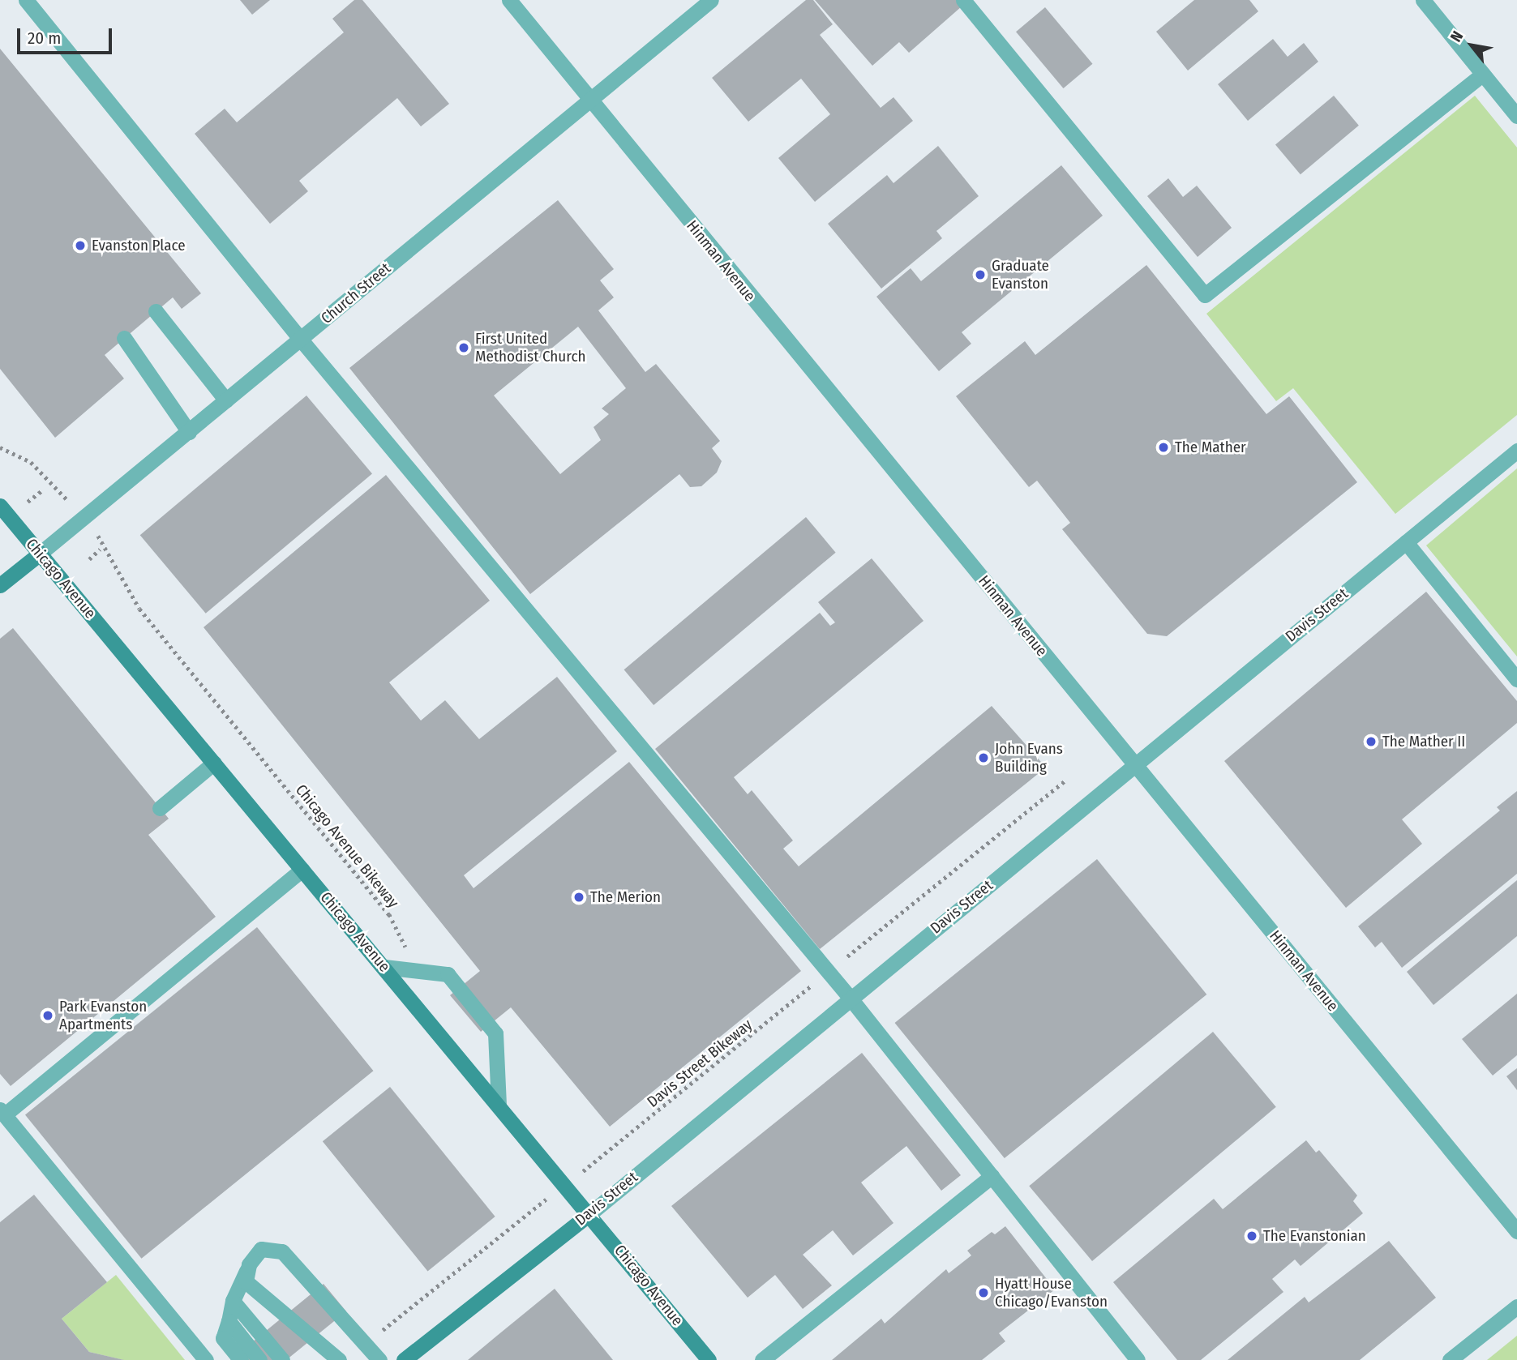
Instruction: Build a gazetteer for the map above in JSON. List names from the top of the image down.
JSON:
{
  "streets": {
    "main road": ["Church Street", "Chicago Avenue", "Davis Street"],
    "street": ["Hinman Avenue"],
    "path": ["Chicago Avenue Bikeway", "Davis Street Bikeway"]
  },
  "crossings": [
    ["Hinman Avenue", "Church Street"],
    ["Hinman Avenue", "Davis Street"],
    ["Church Street", "Chicago Avenue"],
    ["Chicago Avenue", "Davis Street"],
    ["Chicago Avenue", "Davis Street Bikeway"]
  ],
  "places": [
    "Evanston Place",
    "Graduate Evanston",
    "First United Methodist Church",
    "The Mather",
    "The Mather II",
    "John Evans Building",
    "The Merion",
    "Park Evanston Apartments",
    "The Evanstonian",
    "Hyatt House Chicago/Evanston"
  ],
  "scale_bar": "20 m",
  "north": "top left"
}
